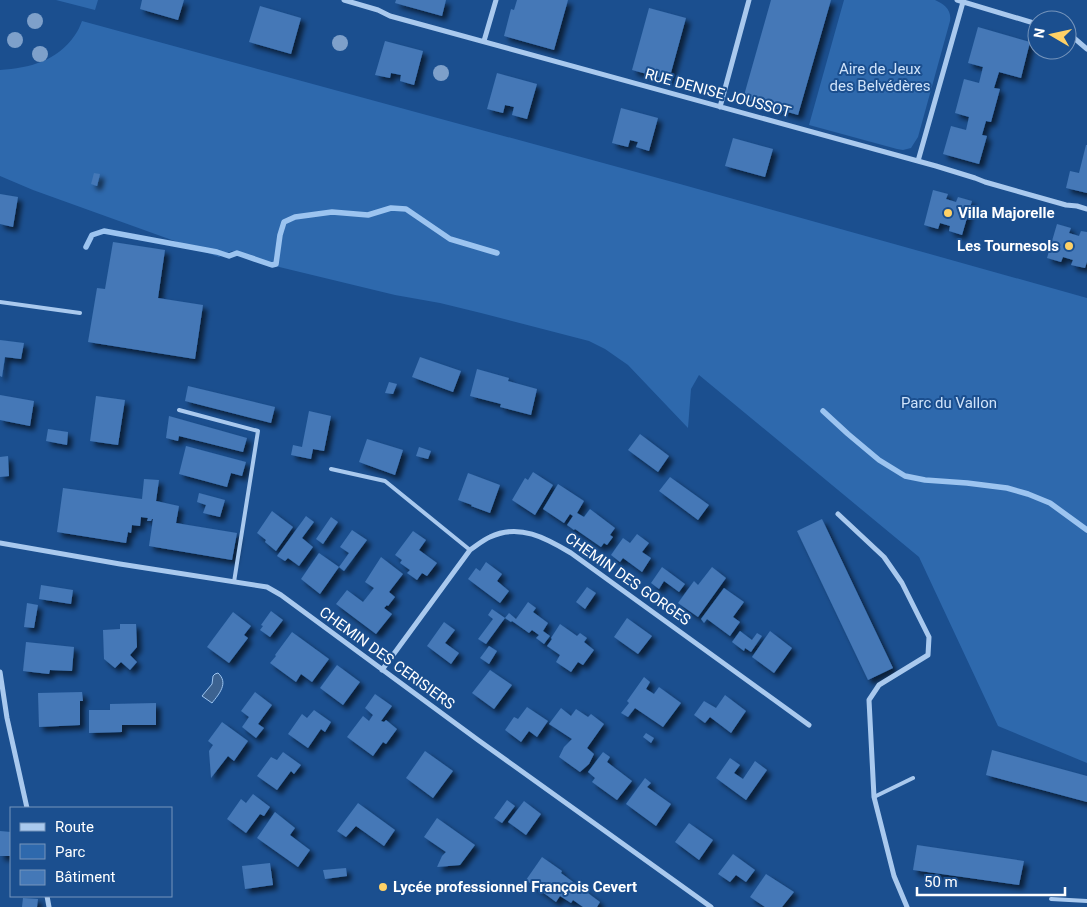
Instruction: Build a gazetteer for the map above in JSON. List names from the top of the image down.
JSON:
{
  "streets": {
    "street": ["RUE DENISE JOUSSOT", "CHEMIN DES GORGES", "CHEMIN DES CERISIERS"]
  },
  "crossings": [
    ["CHEMIN DES GORGES", "CHEMIN DES CERISIERS"]
  ],
  "parks": ["Aire de Jeux des Belvédères", "Parc du Vallon"],
  "places": ["Villa Majorelle", "Les Tournesols", "Lycée professionnel François Cevert"],
  "legend": ["Route", "Parc", "Bâtiment"],
  "scale_bar": "50 m",
  "north": "left"
}
